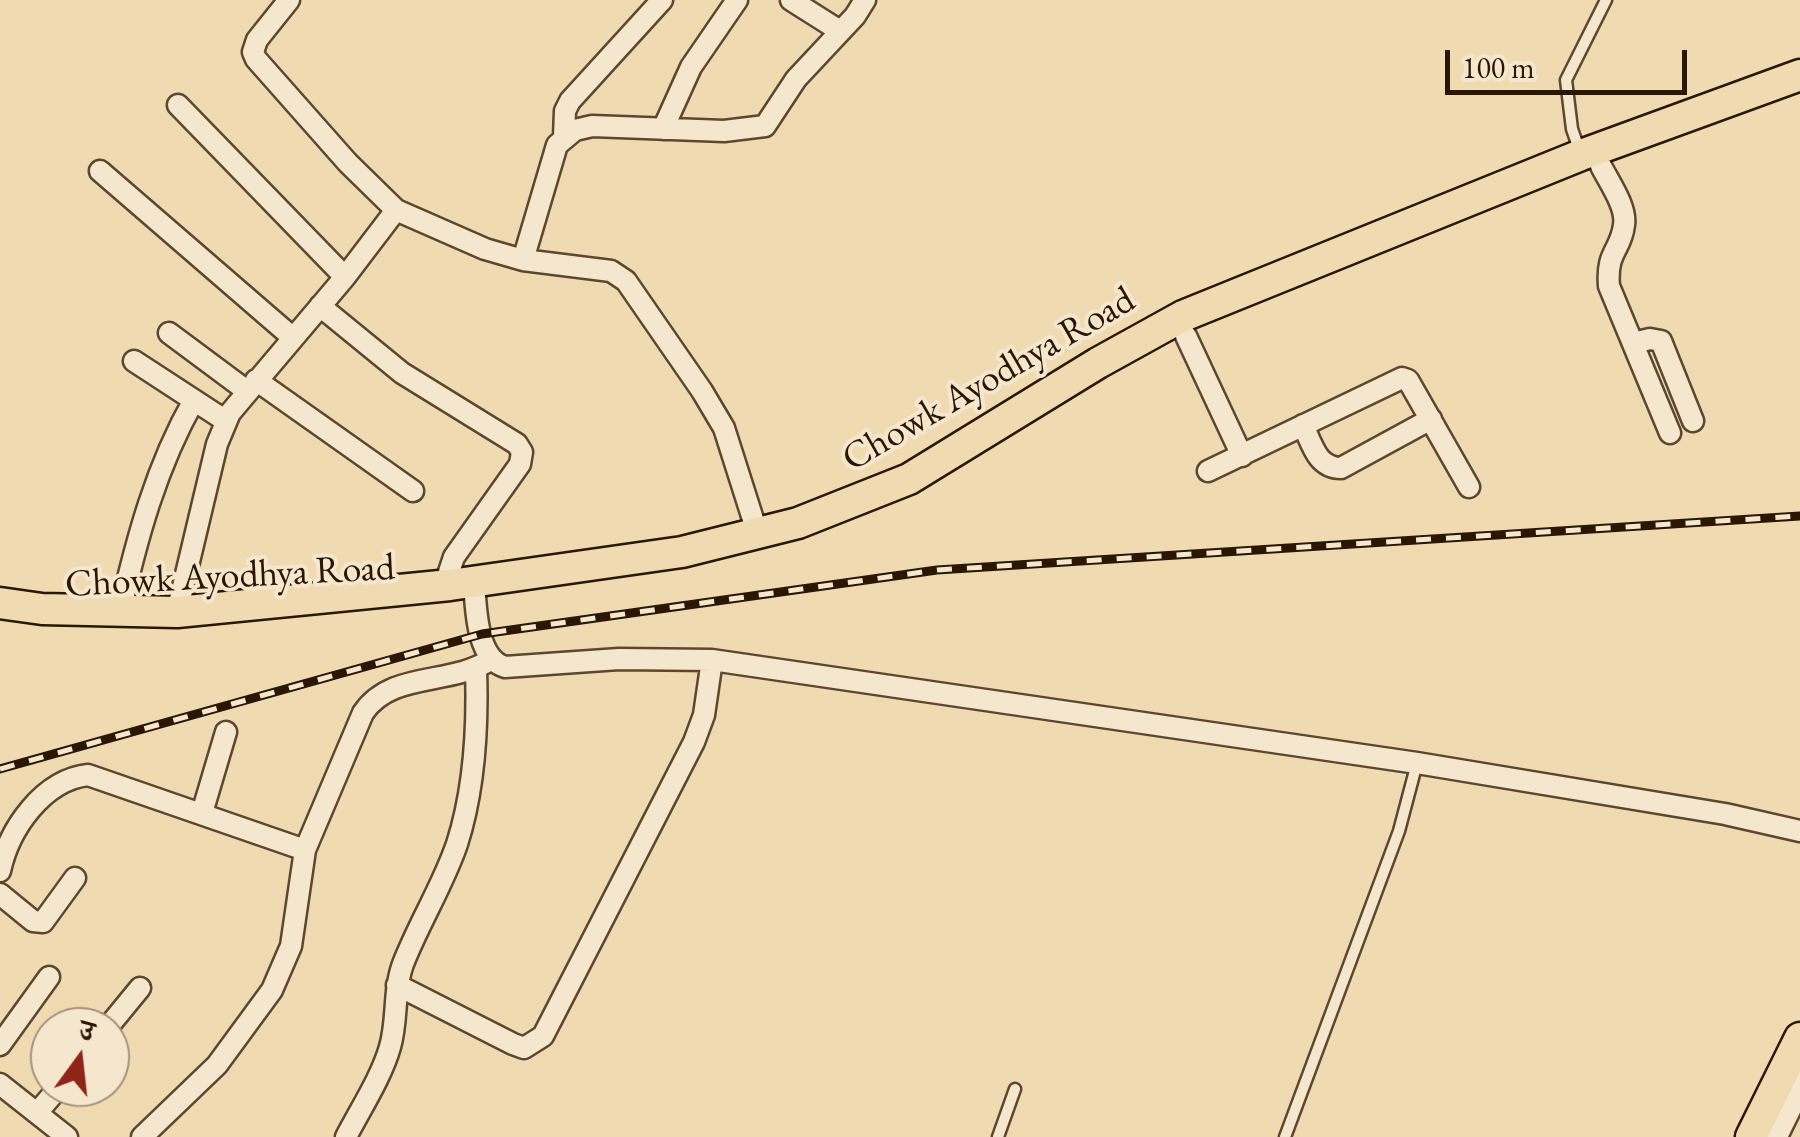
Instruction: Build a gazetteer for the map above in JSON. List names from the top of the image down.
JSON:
{
  "streets": {
    "main road": ["Chowk Ayodhya Road"]
  },
  "scale_bar": "100 m",
  "north": "top"
}
